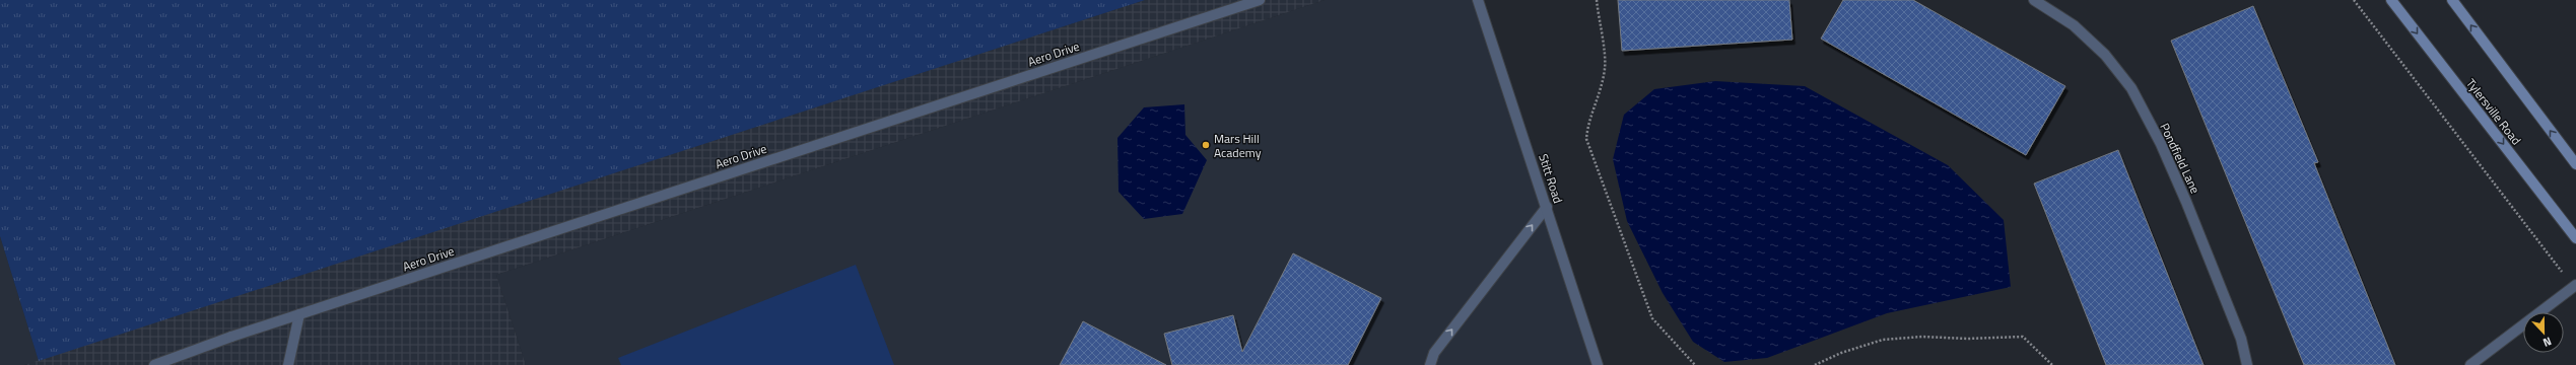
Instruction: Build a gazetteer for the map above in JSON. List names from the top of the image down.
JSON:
{
  "streets": {
    "main road": ["Tylersville Road"],
    "street": ["Aero Drive", "Pondfield Lane", "Stitt Road"]
  },
  "places": ["Mars Hill Academy"],
  "north": "bottom"
}
